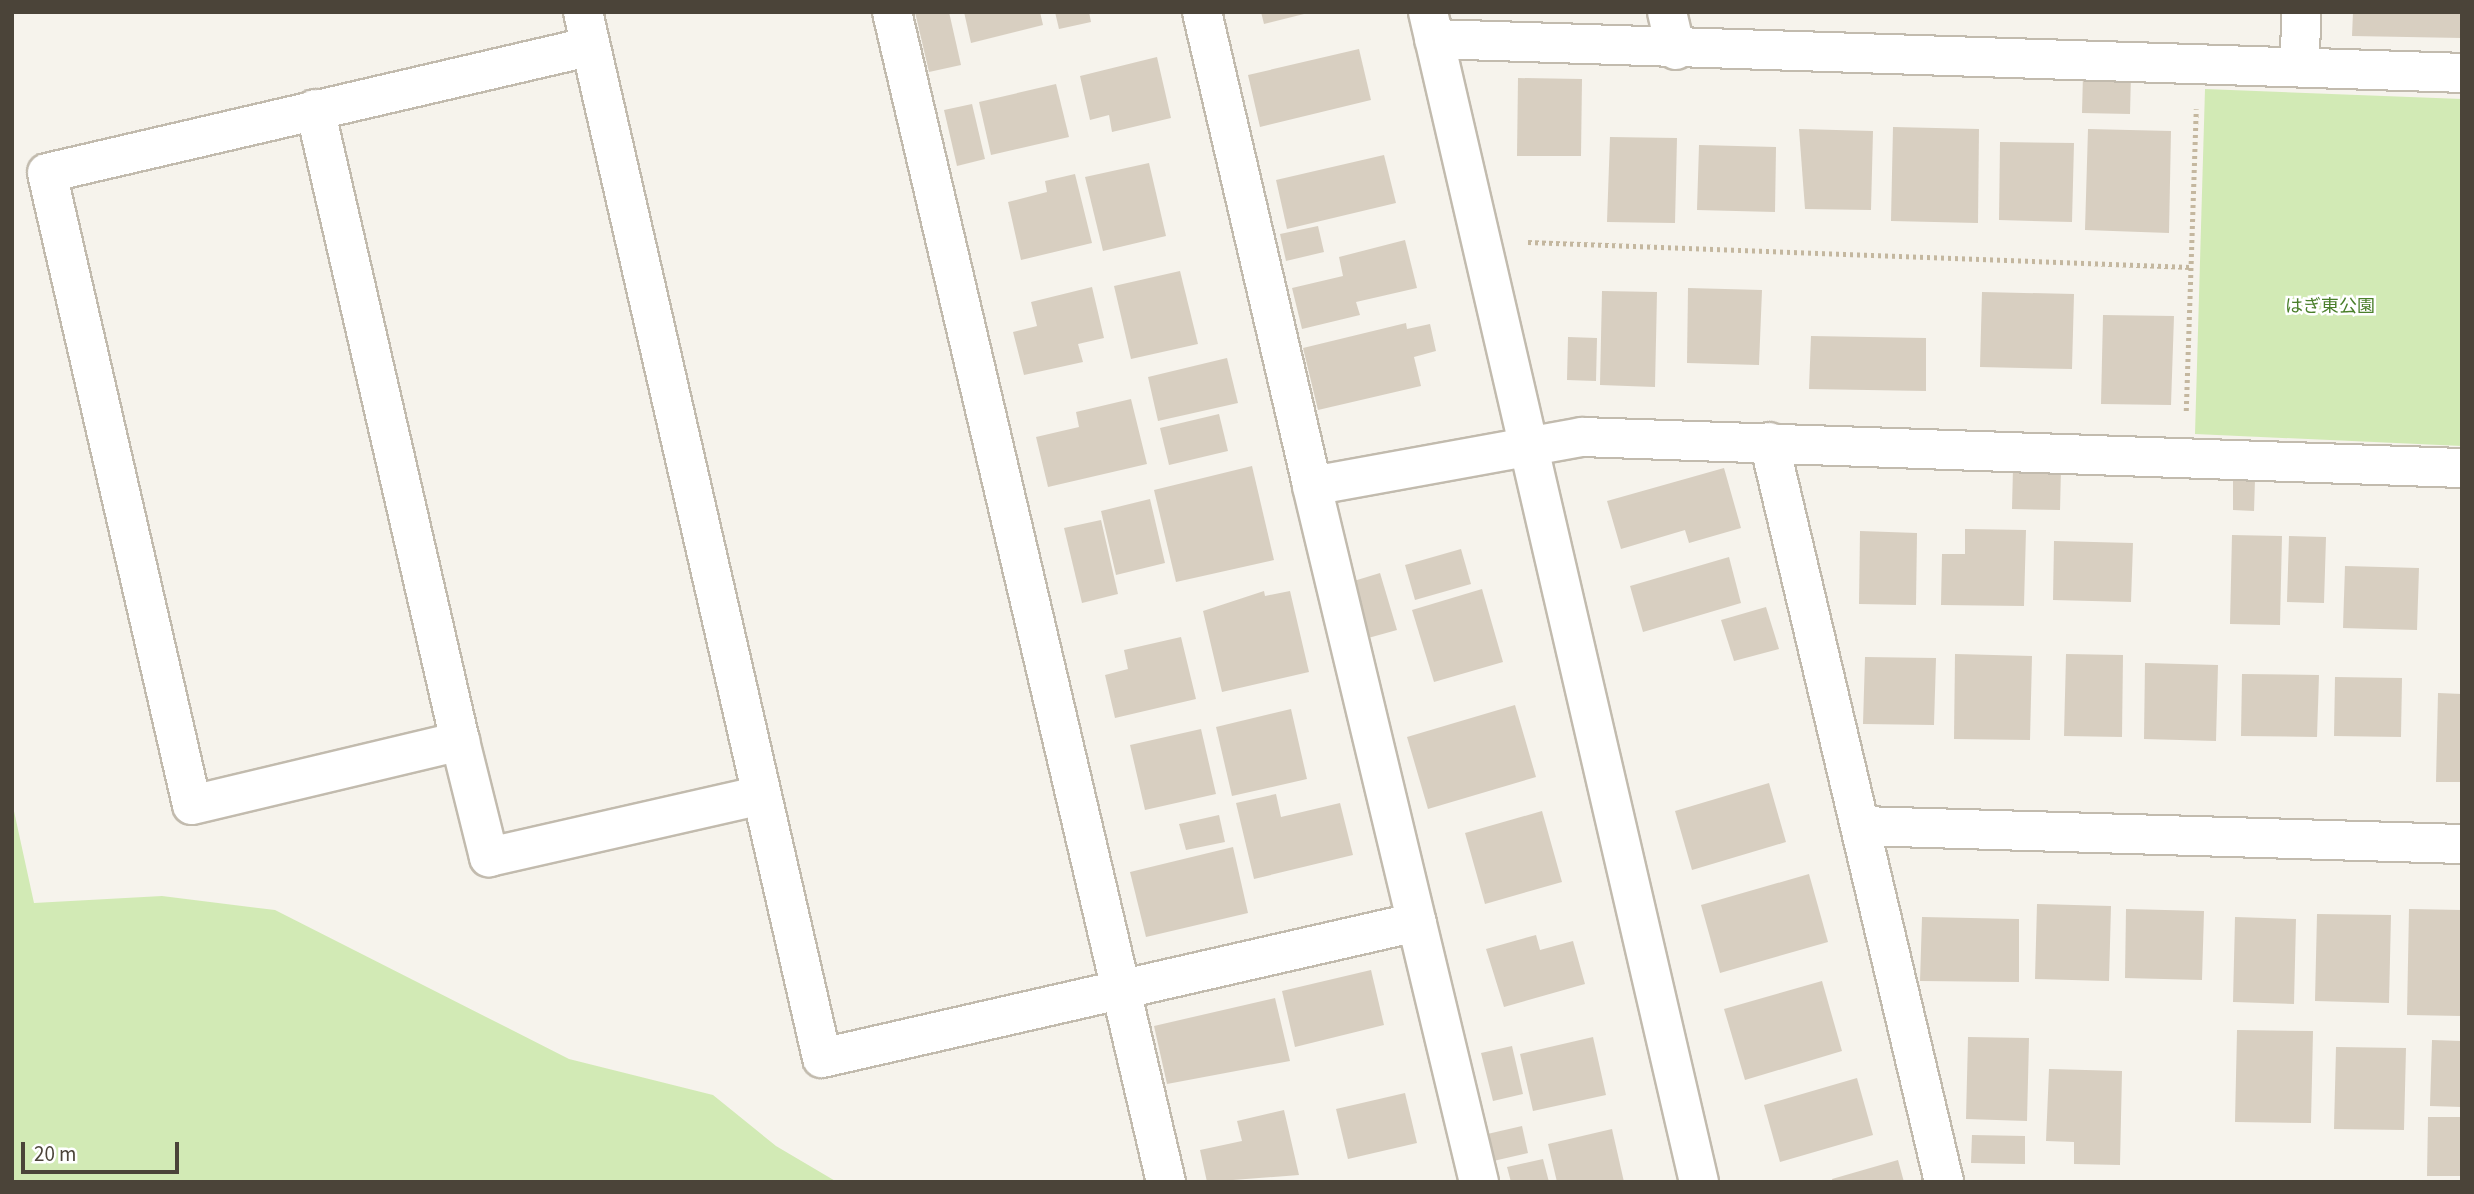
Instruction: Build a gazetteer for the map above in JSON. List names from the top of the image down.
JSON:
{
  "parks": ["はぎ東公園"],
  "scale_bar": "20 m"
}
